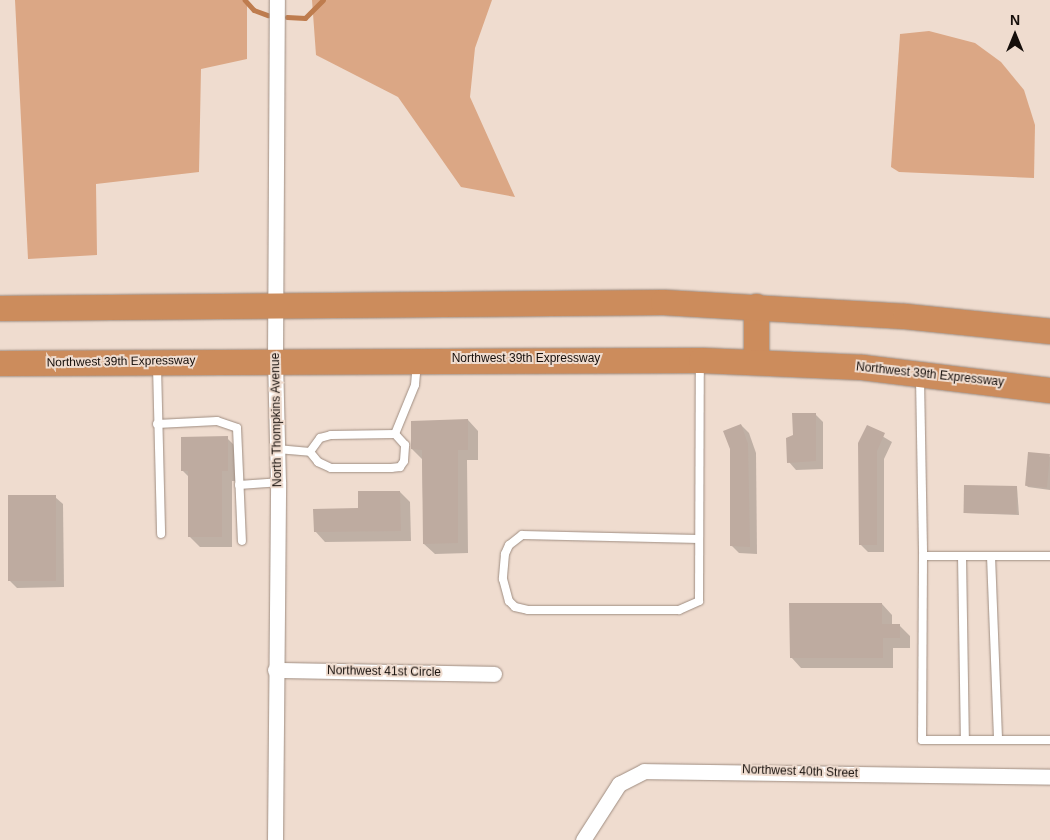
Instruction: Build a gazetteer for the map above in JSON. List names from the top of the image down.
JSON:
{
  "streets": {
    "highway": ["Northwest 39th Expressway"],
    "street": ["North Thompkins Avenue", "Northwest 41st Circle", "Northwest 40th Street"]
  },
  "crossings": [
    ["Northwest 39th Expressway", "North Thompkins Avenue"],
    ["North Thompkins Avenue", "Northwest 41st Circle"]
  ],
  "north": "top"
}
